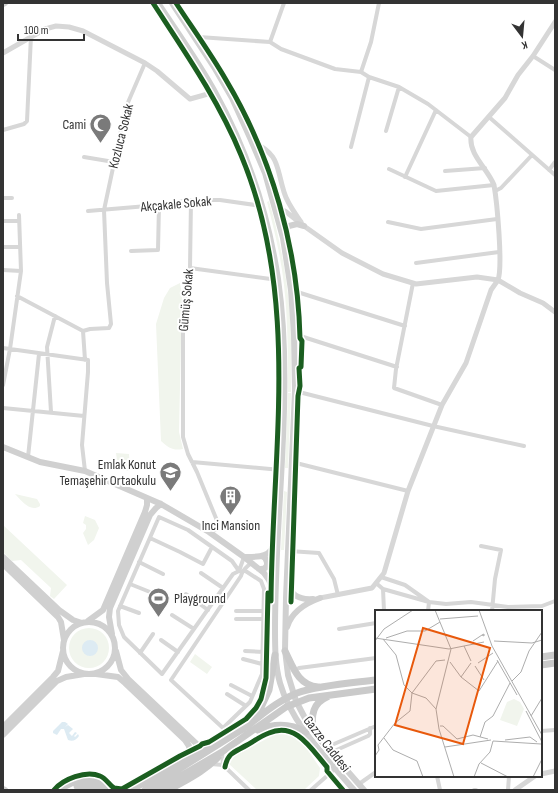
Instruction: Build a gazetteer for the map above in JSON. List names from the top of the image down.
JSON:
{
  "streets": {
    "main road": ["Gazze Caddesi"],
    "street": ["Kozluca Sokak", "Akçakale Sokak", "Gümüş Sokak"]
  },
  "crossings": [
    ["Kozluca Sokak", "Akçakale Sokak"],
    ["Akçakale Sokak", "Gümüş Sokak"],
    ["Akçakale Sokak", "Gazze Caddesi"]
  ],
  "places": {
    "mosque": ["Cami"],
    "school or university": ["Emlak Konut Temaşehir Ortaokulu"],
    "building": ["Inci Mansion"],
    "sports": ["Playground"]
  },
  "scale_bar": "100 m",
  "north": "bottom"
}
